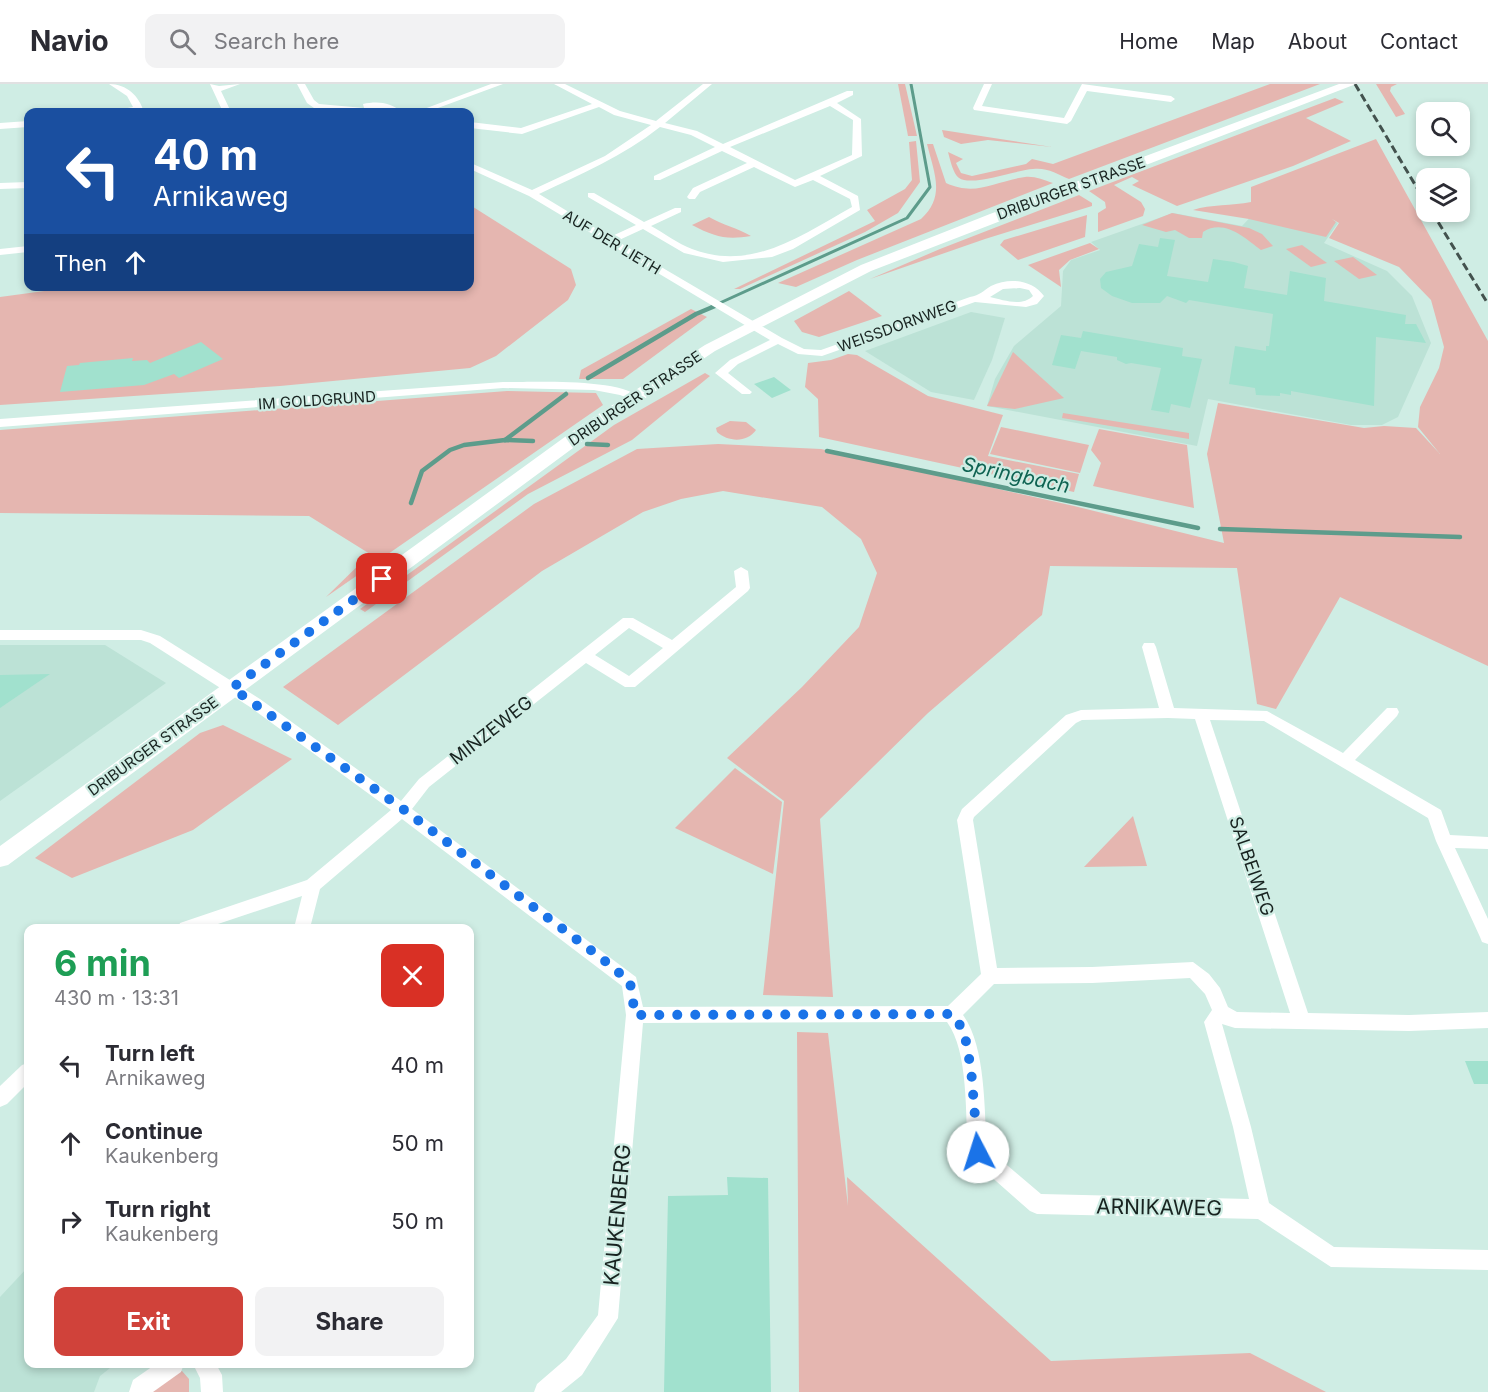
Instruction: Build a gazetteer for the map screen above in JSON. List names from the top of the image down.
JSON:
{
  "streets": {
    "main road": ["DRIBURGER STRASSE"],
    "street": [
      "AUF DER LIETH",
      "WEISSDORNWEG",
      "IM GOLDGRUND",
      "MINZEWEG",
      "SALBEIWEG",
      "ARNIKAWEG",
      "KAUKENBERG"
    ]
  },
  "crossings": [
    ["DRIBURGER STRASSE", "AUF DER LIETH"],
    ["DRIBURGER STRASSE", "WEISSDORNWEG"],
    ["DRIBURGER STRASSE", "IM GOLDGRUND"],
    ["DRIBURGER STRASSE", "KAUKENBERG"],
    ["AUF DER LIETH", "WEISSDORNWEG"],
    ["MINZEWEG", "KAUKENBERG"]
  ],
  "water": ["Springbach"],
  "page": {
    "header": "Navio",
    "search": "Search here",
    "nav": [
      "Home",
      "Map",
      "About",
      "Contact"
    ],
    "turn": ["40 m", "Arnikaweg"],
    "then": "Then",
    "heading": ["6 min", "430 m · 13:31"],
    "list": [
      {
        "name": "Turn left",
        "note": "Arnikaweg",
        "value": "40 m"
      },
      {
        "name": "Continue",
        "note": "Kaukenberg",
        "value": "50 m"
      },
      {
        "name": "Turn right",
        "note": "Kaukenberg",
        "value": "50 m"
      }
    ],
    "buttons": ["Exit", "Share"]
  }
}
